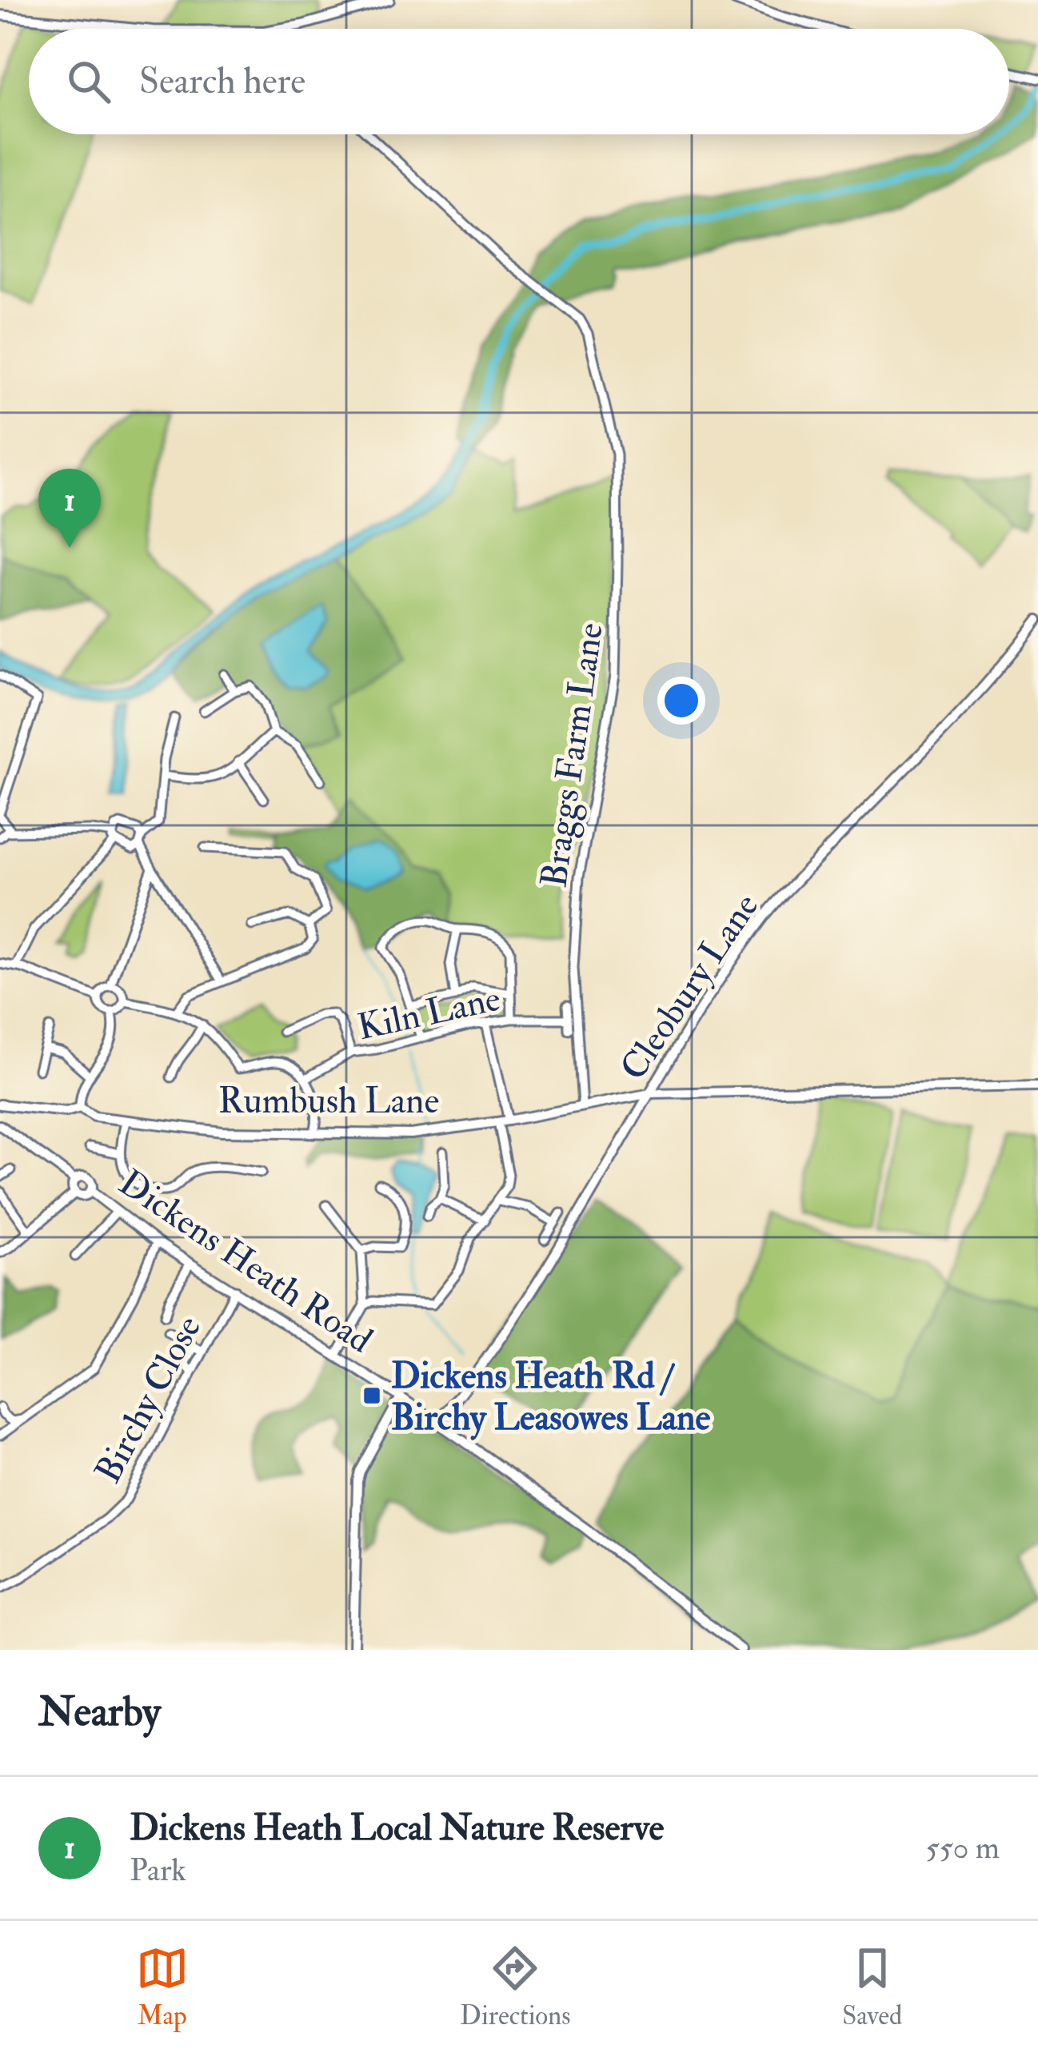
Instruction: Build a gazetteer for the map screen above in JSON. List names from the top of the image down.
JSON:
{
  "streets": {
    "street": [
      "Braggs Farm Lane",
      "Cleobury Lane",
      "Kiln Lane",
      "Rumbush Lane",
      "Dickens Heath Road",
      "Birchy Close"
    ]
  },
  "crossings": [
    ["Braggs Farm Lane", "Rumbush Lane"],
    ["Cleobury Lane", "Rumbush Lane"],
    ["Cleobury Lane", "Dickens Heath Road"],
    ["Dickens Heath Road", "Birchy Close"]
  ],
  "places": {
    "transit": ["Dickens Heath Rd / Birchy Leasowes Lane"]
  },
  "page": {
    "search": "Search here",
    "pins": "1",
    "heading": "Nearby",
    "list": [
      {
        "mark": "1",
        "name": "Dickens Heath Local Nature Reserve",
        "note": "Park",
        "value": "550 m"
      }
    ],
    "nav": ["Map", "Directions", "Saved"]
  }
}
